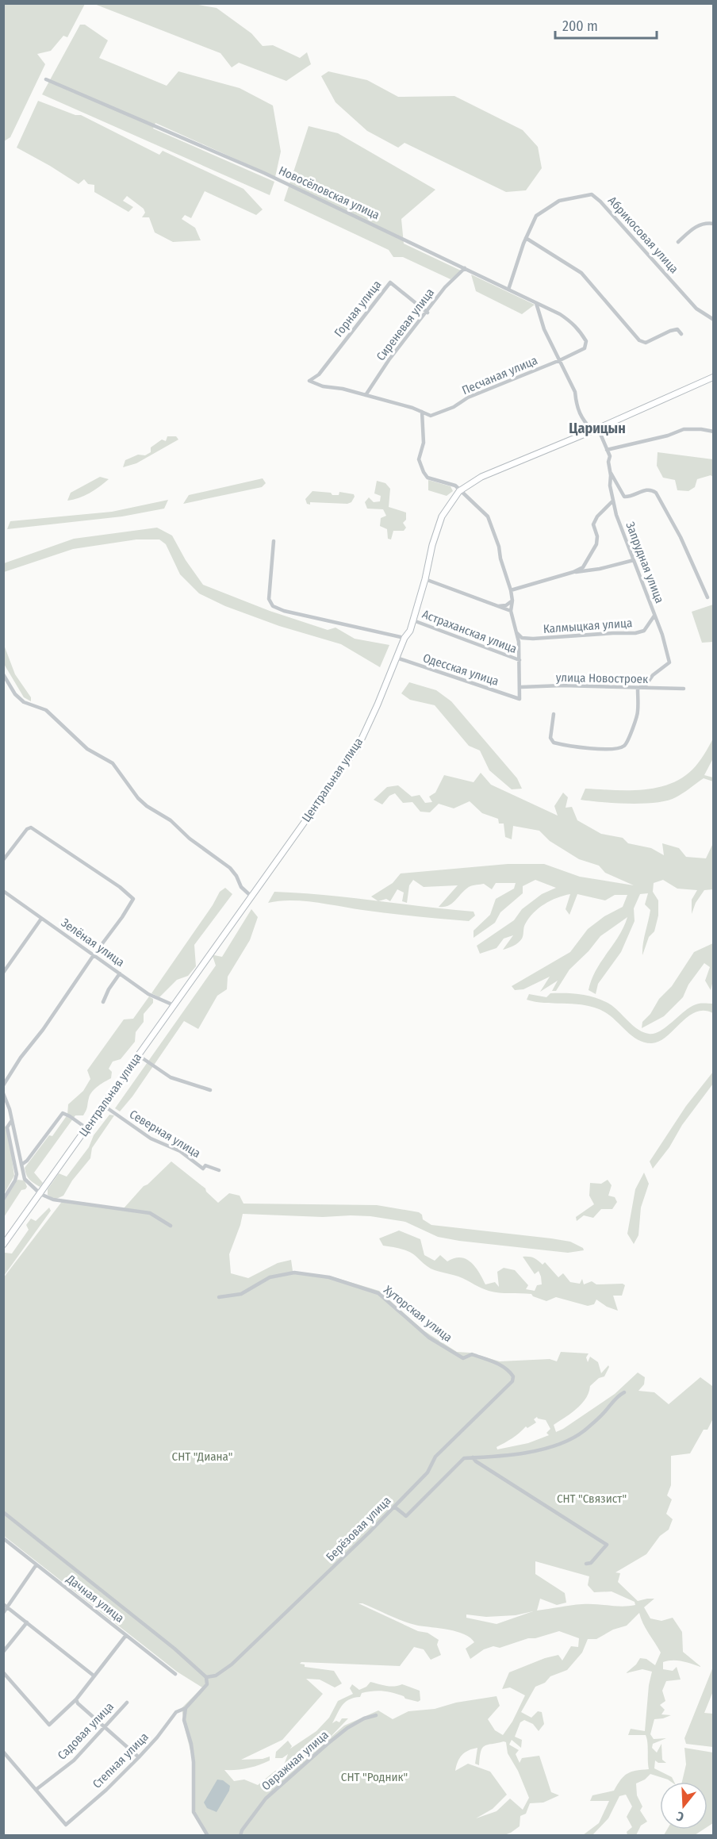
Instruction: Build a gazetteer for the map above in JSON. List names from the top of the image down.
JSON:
{
  "streets": {
    "street": [
      "Новосёловская улица",
      "Абрикосовая улица",
      "Горная улица",
      "Сиреневая улица",
      "Песчаная улица",
      "Запрудная улица",
      "Калмыцкая улица",
      "Астраханская улица",
      "Одесская улица",
      "улица Новостроек",
      "Центральная улица",
      "Зелёная улица",
      "Северная улица",
      "Хуторская улица",
      "Берёзовая улица",
      "Дачная улица",
      "Садовая улица",
      "Степная улица",
      "Овражная улица"
    ]
  },
  "crossings": [
    ["Новосёловская улица", "Абрикосовая улица"],
    ["Новосёловская улица", "Сиреневая улица"],
    ["Новосёловская улица", "Песчаная улица"],
    ["Новосёловская улица", "Запрудная улица"],
    ["Горная улица", "Сиреневая улица"],
    ["Горная улица", "Песчаная улица"],
    ["Сиреневая улица", "Песчаная улица"],
    ["Песчаная улица", "Запрудная улица"],
    ["Запрудная улица", "Калмыцкая улица"],
    ["Запрудная улица", "улица Новостроек"],
    ["Запрудная улица", "Центральная улица"],
    ["Астраханская улица", "Центральная улица"],
    ["Одесская улица", "улица Новостроек"],
    ["Одесская улица", "Центральная улица"],
    ["Центральная улица", "Зелёная улица"],
    ["Центральная улица", "Северная улица"],
    ["Хуторская улица", "Берёзовая улица"],
    ["Берёзовая улица", "Степная улица"],
    ["Садовая улица", "Степная улица"]
  ],
  "districts": ["Царицын"],
  "parks": ["СНТ \"Диана\"", "СНТ \"Связист\"", "СНТ \"Родник\""],
  "scale_bar": "200 m",
  "north": "bottom"
}
